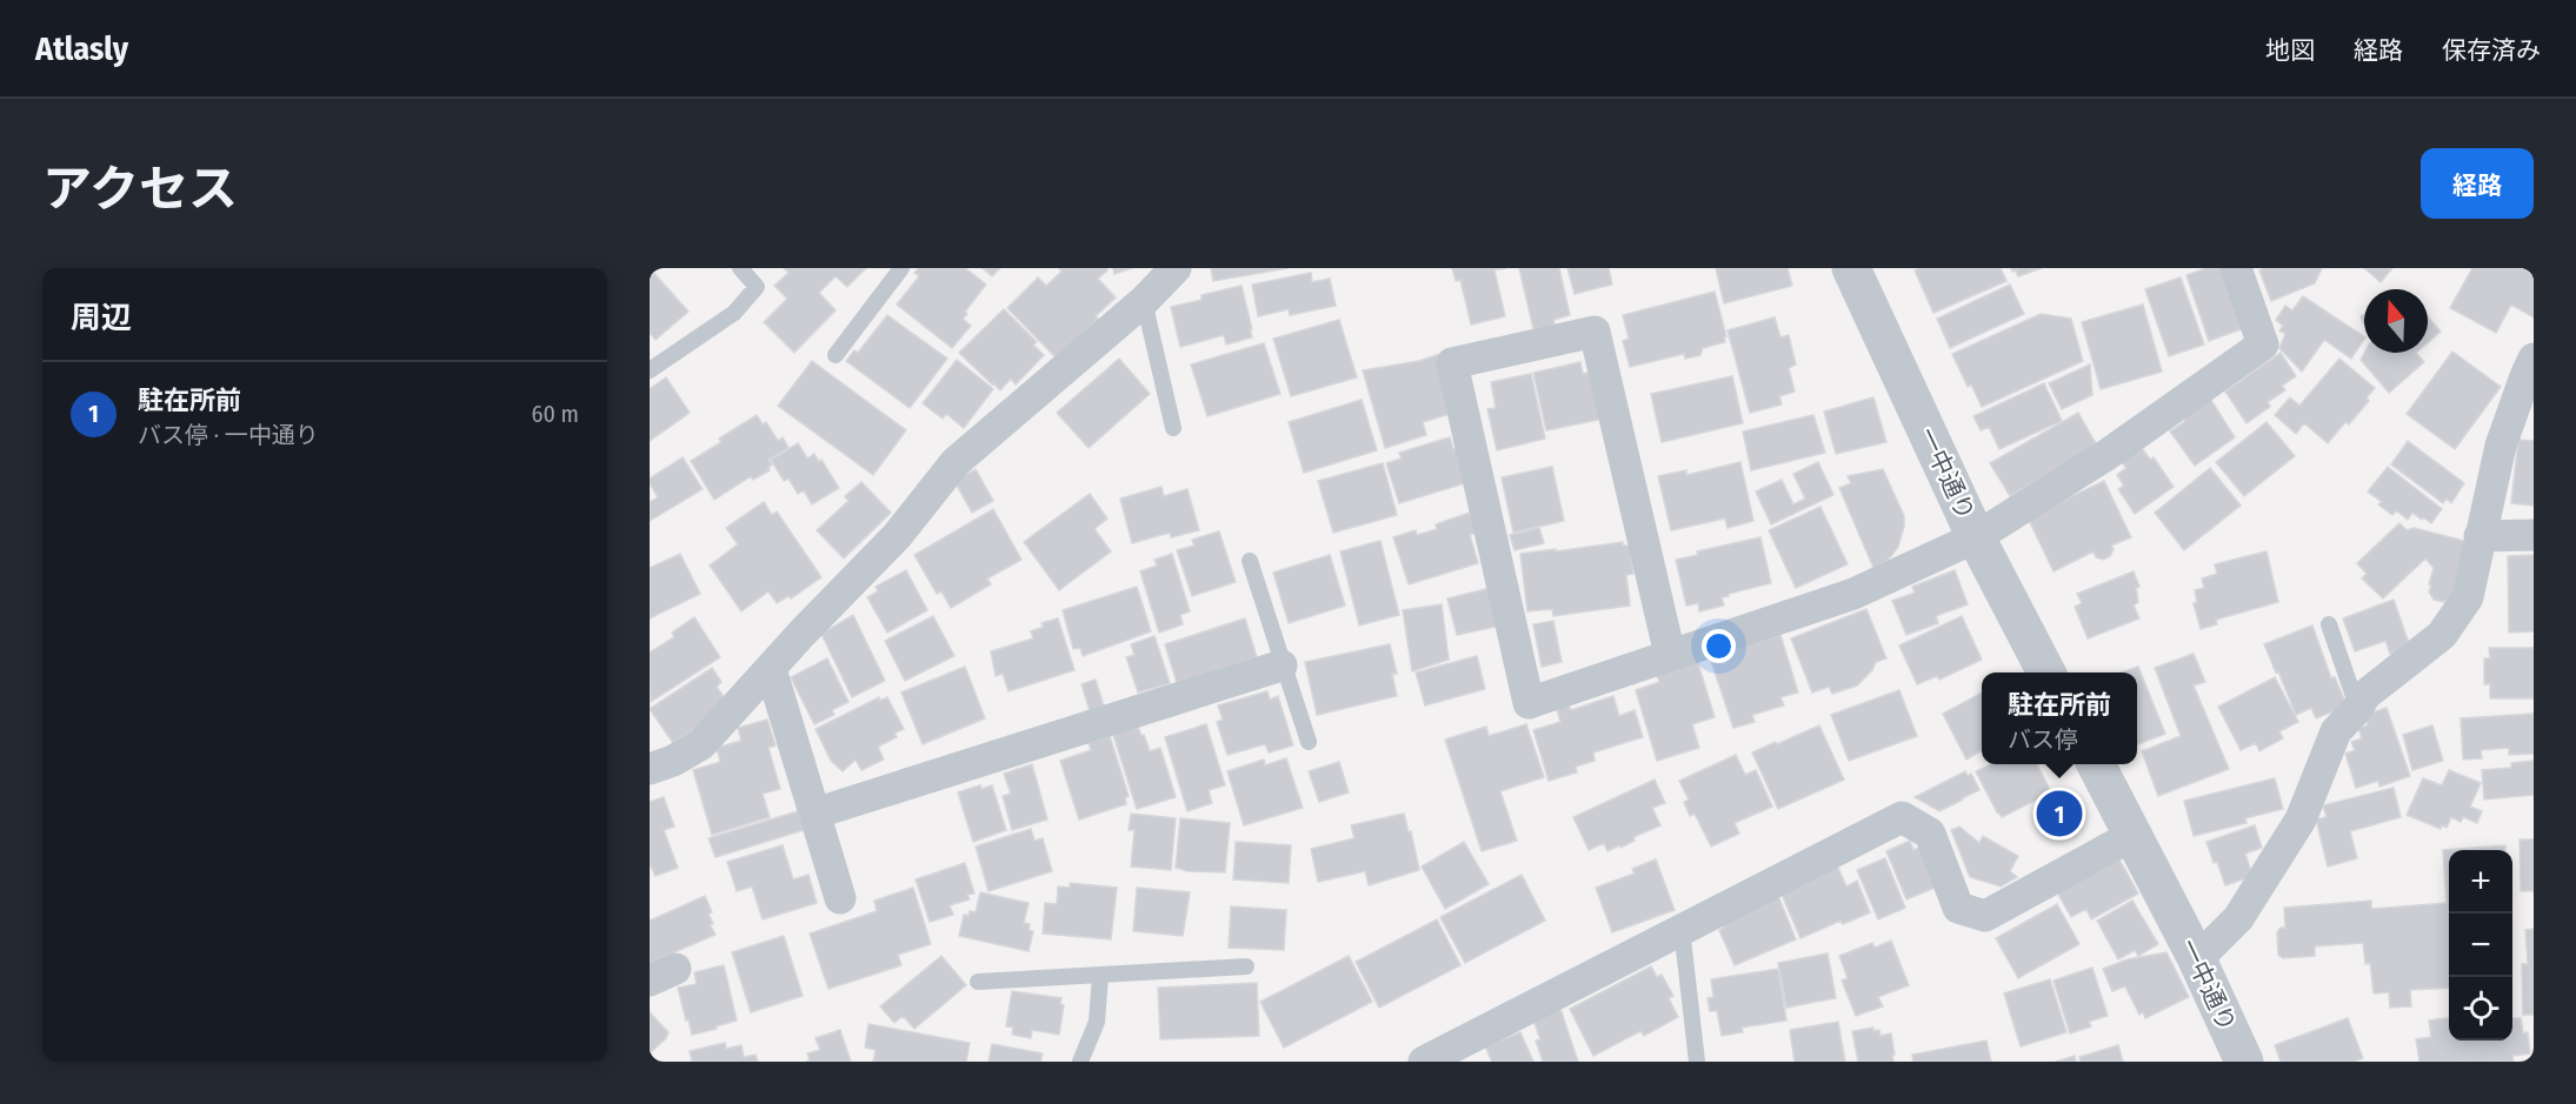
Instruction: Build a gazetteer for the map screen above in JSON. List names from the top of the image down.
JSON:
{
  "streets": {
    "street": ["一中通り"]
  },
  "north": "top",
  "page": {
    "header": "Atlasly",
    "nav": ["地図", "経路", "保存済み"],
    "title": "アクセス",
    "buttons": "経路",
    "heading": "周辺",
    "list": [
      {
        "mark": "1",
        "name": "駐在所前",
        "note": "バス停 · 一中通り",
        "value": "60 m"
      }
    ],
    "popup": ["駐在所前", "バス停"],
    "pins": "1",
    "map_buttons": ["+", "−"]
  }
}
